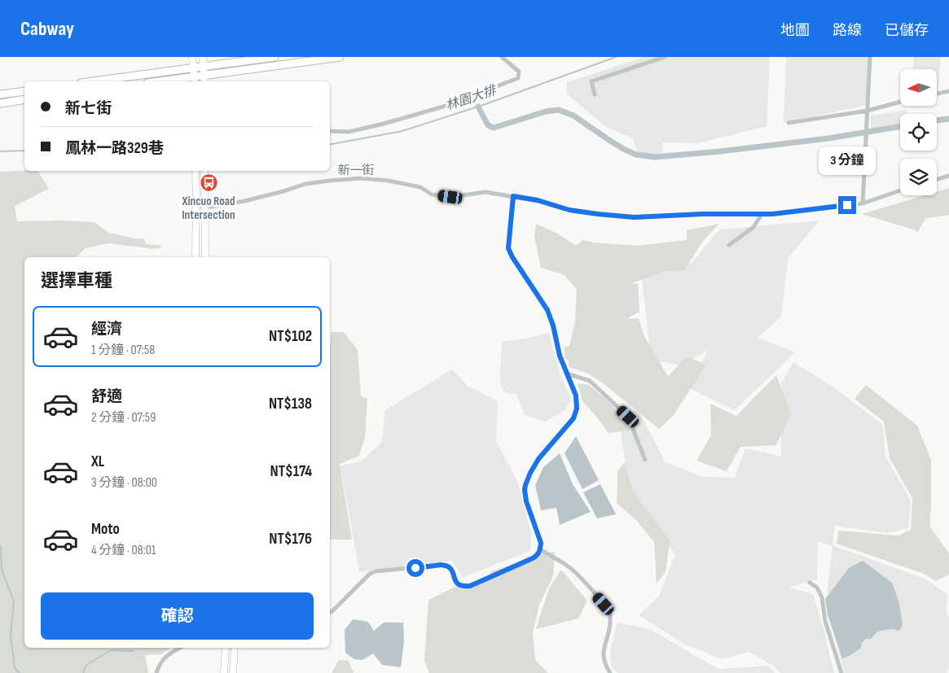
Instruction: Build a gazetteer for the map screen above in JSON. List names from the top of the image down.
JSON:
{
  "streets": {
    "street": ["新一街"]
  },
  "water": ["林園大排"],
  "places": {
    "bus stop": ["Xincuo Road Intersection"]
  },
  "north": "left",
  "page": {
    "header": "Cabway",
    "nav": ["地圖", "路線", "已儲存"],
    "banner": ["新七街", "鳳林一路329巷"],
    "bubble": "3 分鐘",
    "heading": "選擇車種",
    "list": [
      {
        "name": "經濟",
        "note": "1 分鐘 · 07:58",
        "value": "NT$102"
      },
      {
        "name": "舒適",
        "note": "2 分鐘 · 07:59",
        "value": "NT$138"
      },
      {
        "name": "XL",
        "note": "3 分鐘 · 08:00",
        "value": "NT$174"
      },
      {
        "name": "Moto",
        "note": "4 分鐘 · 08:01",
        "value": "NT$176"
      }
    ],
    "buttons": "確認"
  }
}
